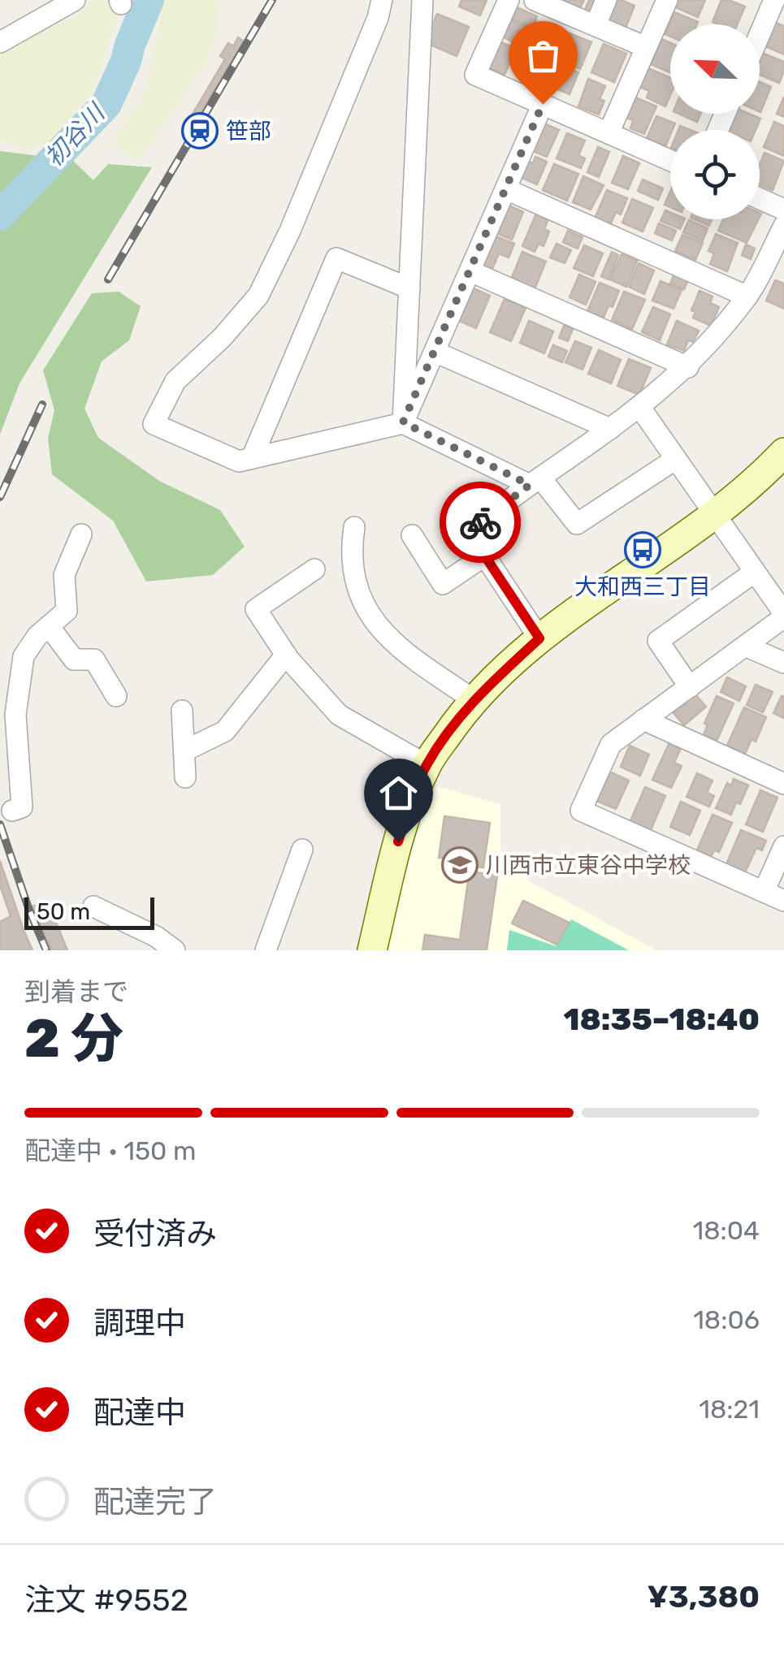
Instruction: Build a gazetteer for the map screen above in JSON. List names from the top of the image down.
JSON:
{
  "water": ["初谷川"],
  "places": {
    "station": ["笹部"],
    "bus stop": ["大和西三丁目"],
    "school or university": ["川西市立東谷中学校"]
  },
  "scale_bar": "50 m",
  "north": "top left",
  "page": {
    "scale": "50 m",
    "heading": ["2 分", "到着まで", "18:35–18:40"],
    "panel": ["注文 #9552", "¥3,380"],
    "bar": "配達中 · 150 m",
    "list": [
      ["受付済み", "18:04"],
      ["調理中", "18:06"],
      ["配達中", "18:21"],
      "配達完了"
    ]
  }
}
